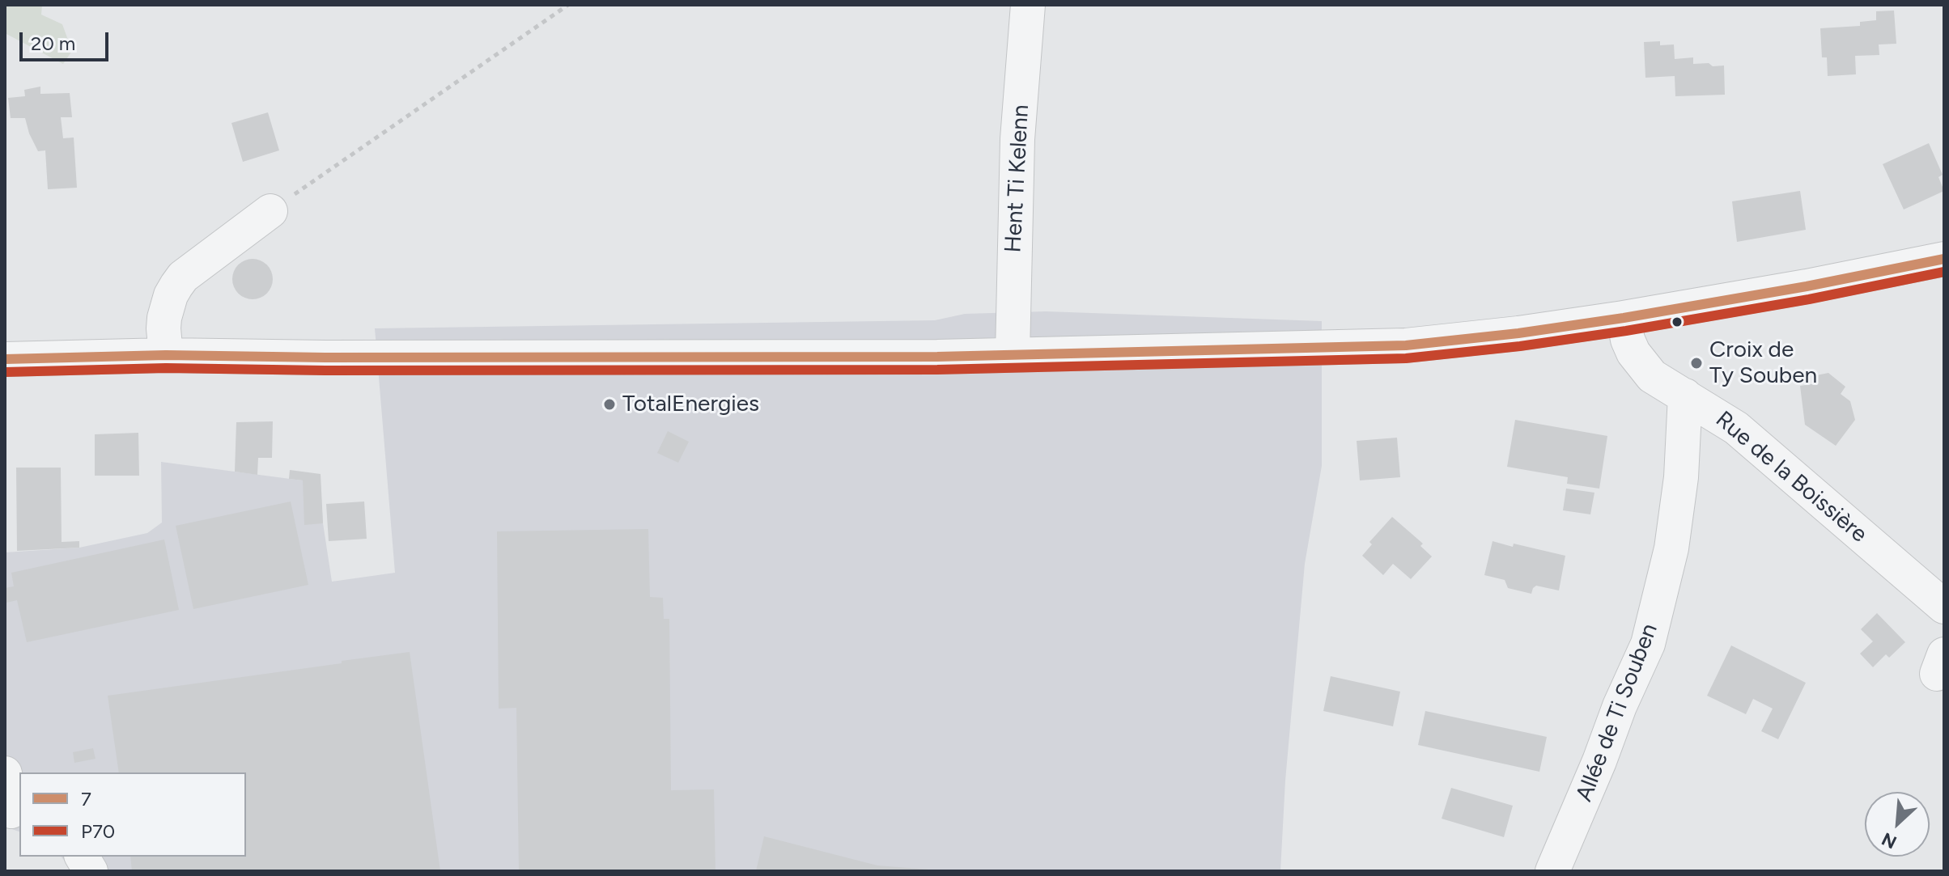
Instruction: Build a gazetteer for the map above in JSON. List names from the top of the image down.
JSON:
{
  "streets": {
    "street": ["Hent Ti Kelenn", "Rue de la Boissière", "Allée de Ti Souben"]
  },
  "crossings": [
    ["Rue de la Boissière", "Allée de Ti Souben"]
  ],
  "places": ["Croix de Ty Souben", "TotalEnergies"],
  "lines": ["transit line 7", "transit line P70"],
  "legend": ["7", "P70"],
  "scale_bar": "20 m",
  "north": "bottom left"
}
